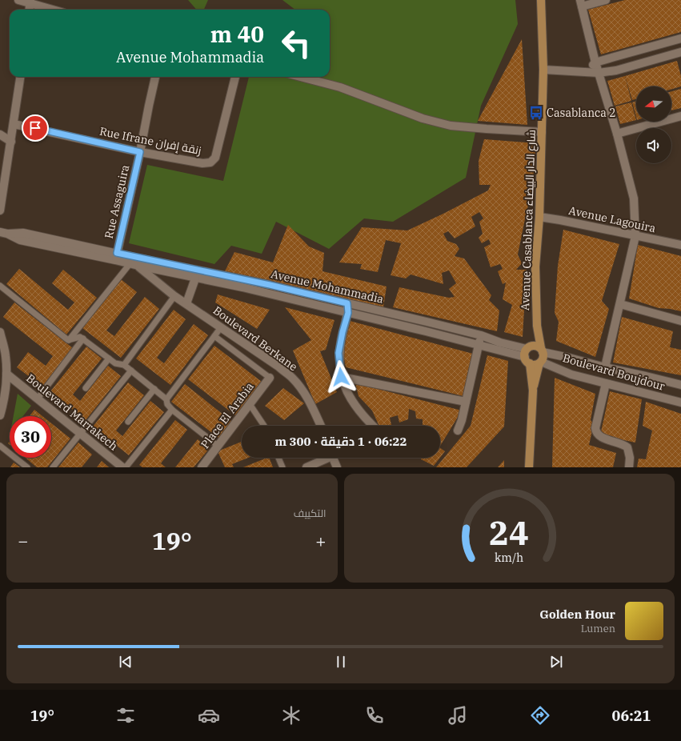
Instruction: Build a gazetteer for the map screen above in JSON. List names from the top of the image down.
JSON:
{
  "streets": {
    "street": [
      "Rue Ifrane زنقة إفران",
      "Rue Assaguira",
      "Avenue Lagouira",
      "Avenue Casablanca شارع الدار البيضاء",
      "Avenue Mohammadia",
      "Boulevard Berkane",
      "Boulevard Boujdour",
      "Boulevard Marrakech",
      "Place El Arabia"
    ]
  },
  "crossings": [
    ["Rue Ifrane زنقة إفران", "Rue Assaguira"],
    ["Rue Assaguira", "Avenue Mohammadia"],
    ["Avenue Lagouira", "Avenue Casablanca شارع الدار البيضاء"],
    ["Avenue Casablanca شارع الدار البيضاء", "Avenue Mohammadia"],
    ["Avenue Casablanca شارع الدار البيضاء", "Boulevard Boujdour"],
    ["Avenue Mohammadia", "Boulevard Berkane"]
  ],
  "places": {
    "bus stop": ["Casablanca 2"]
  },
  "north": "left",
  "page": {
    "turn": ["40 m", "Avenue Mohammadia"],
    "limit": "30",
    "trip": "06:22 · 1 دقيقة · 300 m",
    "tile": "التكييف",
    "heat": ["−", "19°", "+"],
    "song": ["Golden Hour", "Lumen"],
    "tabs": ["06:21", "19°"],
    "gauge": ["24", "km/h"]
  }
}
